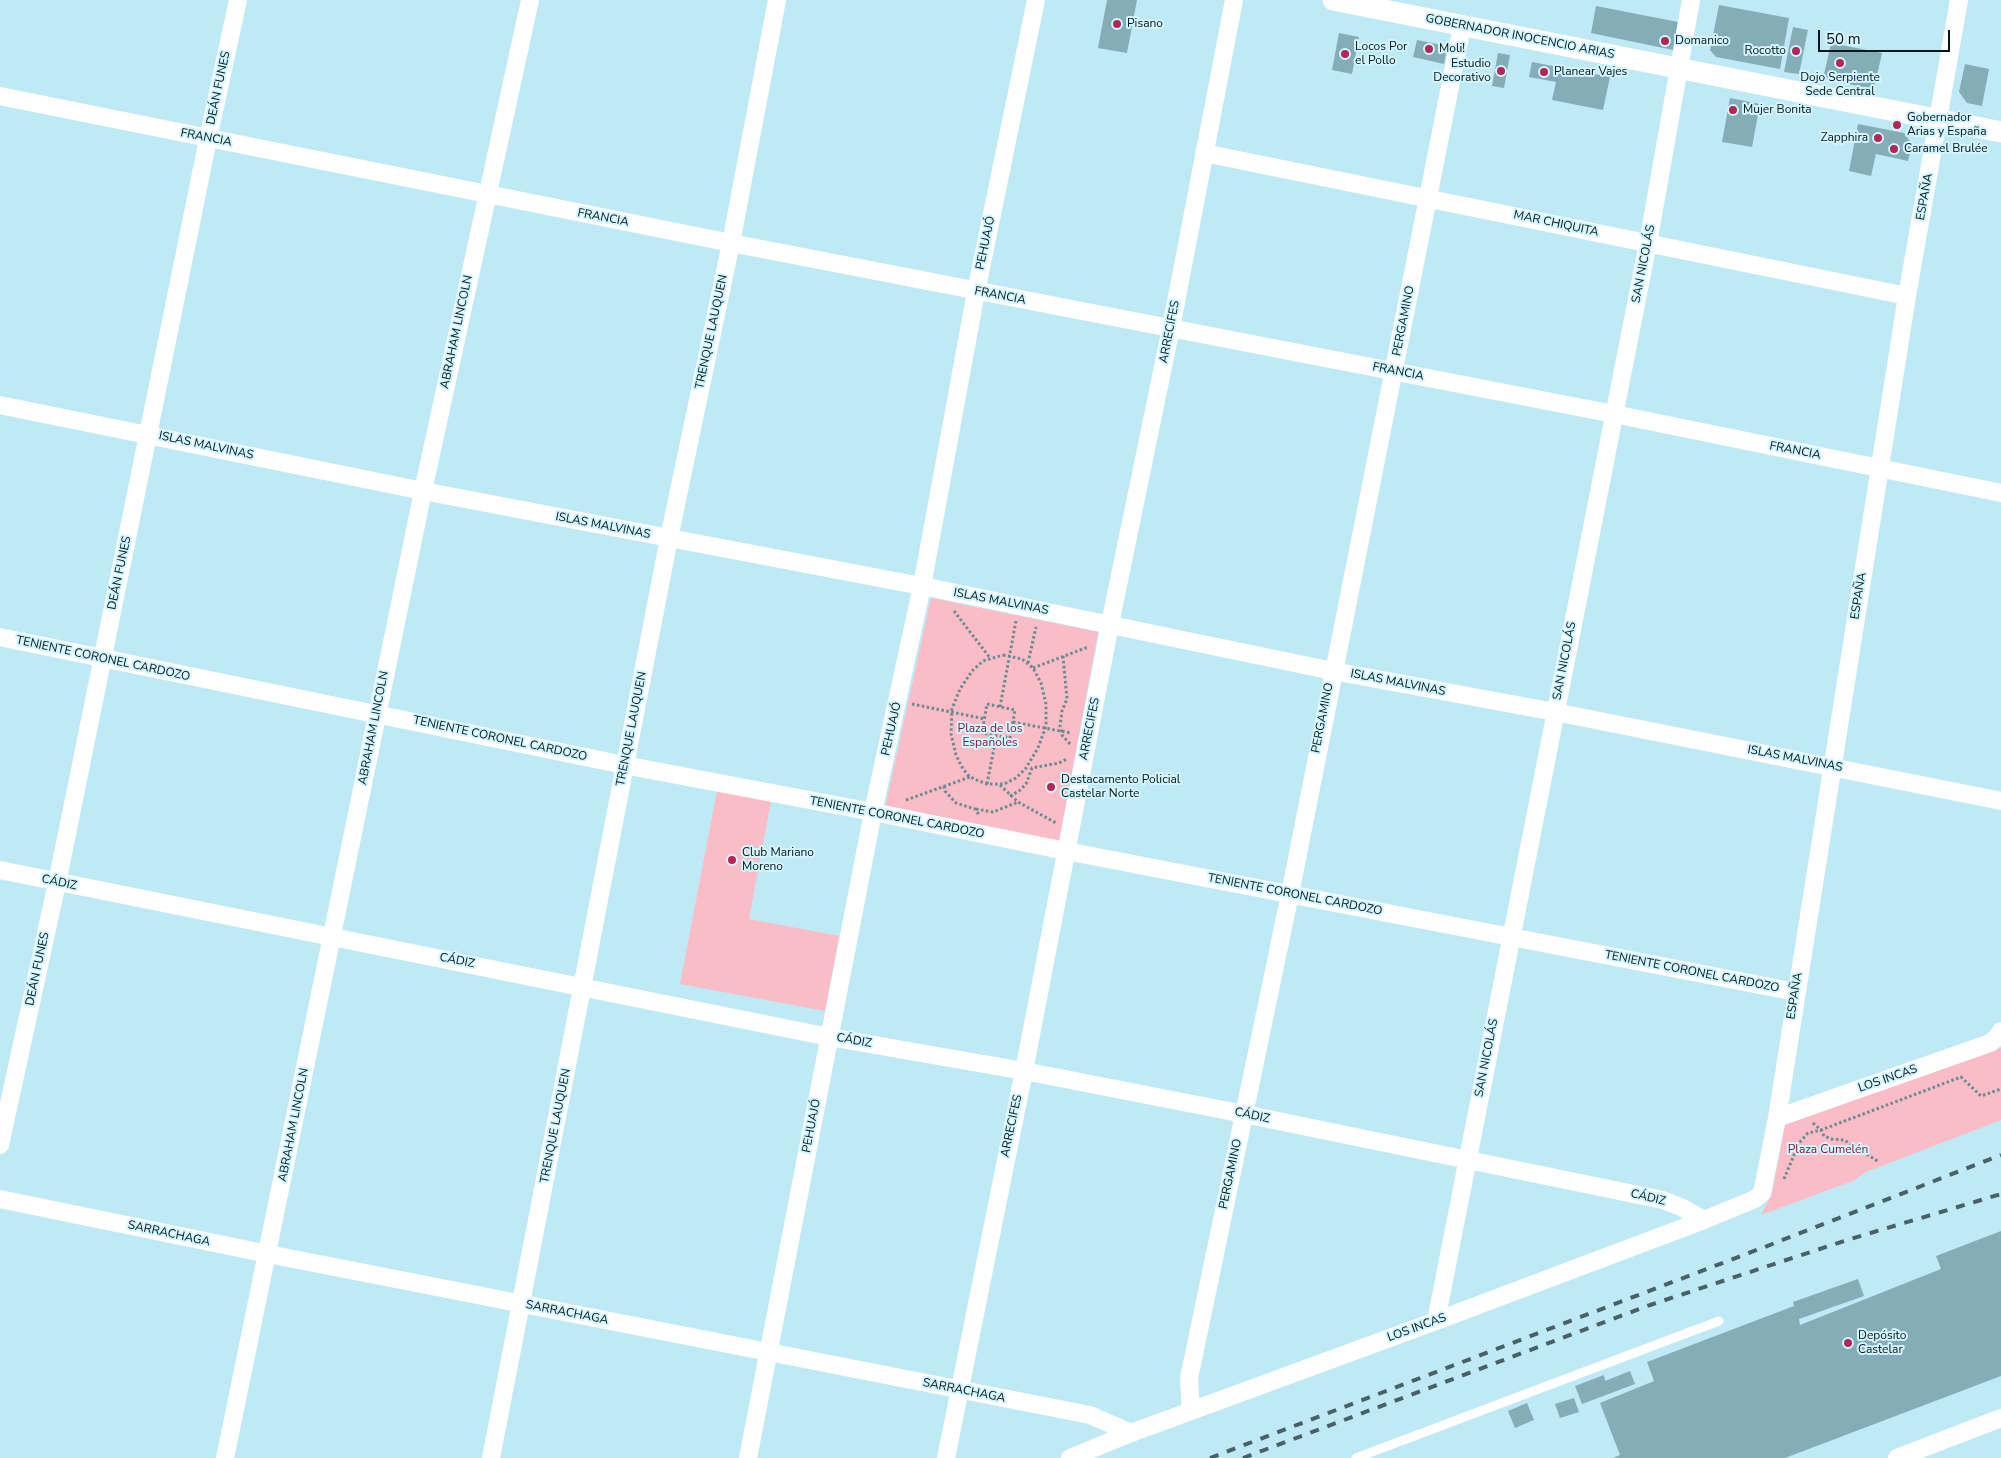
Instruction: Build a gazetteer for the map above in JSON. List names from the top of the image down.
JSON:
{
  "streets": {
    "street": [
      "GOBERNADOR INOCENCIO ARIAS",
      "DEÁN FUNES",
      "FRANCIA",
      "ESPAÑA",
      "MAR CHIQUITA",
      "PEHUAJÓ",
      "SAN NICOLÁS",
      "PERGAMINO",
      "ABRAHAM LINCOLN",
      "TRENQUE LAUQUEN",
      "ARRECIFES",
      "ISLAS MALVINAS",
      "TENIENTE CORONEL CARDOZO",
      "CÁDIZ",
      "LOS INCAS",
      "SARRACHAGA"
    ]
  },
  "crossings": [
    ["GOBERNADOR INOCENCIO ARIAS", "ESPAÑA"],
    ["GOBERNADOR INOCENCIO ARIAS", "SAN NICOLÁS"],
    ["GOBERNADOR INOCENCIO ARIAS", "PERGAMINO"],
    ["DEÁN FUNES", "FRANCIA"],
    ["DEÁN FUNES", "ISLAS MALVINAS"],
    ["DEÁN FUNES", "TENIENTE CORONEL CARDOZO"],
    ["DEÁN FUNES", "CÁDIZ"],
    ["FRANCIA", "ESPAÑA"],
    ["FRANCIA", "PEHUAJÓ"],
    ["FRANCIA", "SAN NICOLÁS"],
    ["FRANCIA", "PERGAMINO"],
    ["FRANCIA", "ABRAHAM LINCOLN"],
    ["FRANCIA", "TRENQUE LAUQUEN"],
    ["FRANCIA", "ARRECIFES"],
    ["ESPAÑA", "MAR CHIQUITA"],
    ["ESPAÑA", "ISLAS MALVINAS"],
    ["ESPAÑA", "TENIENTE CORONEL CARDOZO"],
    ["ESPAÑA", "LOS INCAS"],
    ["MAR CHIQUITA", "SAN NICOLÁS"],
    ["MAR CHIQUITA", "PERGAMINO"],
    ["MAR CHIQUITA", "ARRECIFES"],
    ["PEHUAJÓ", "ISLAS MALVINAS"],
    ["PEHUAJÓ", "TENIENTE CORONEL CARDOZO"],
    ["PEHUAJÓ", "CÁDIZ"],
    ["PEHUAJÓ", "SARRACHAGA"],
    ["SAN NICOLÁS", "ISLAS MALVINAS"],
    ["SAN NICOLÁS", "TENIENTE CORONEL CARDOZO"],
    ["SAN NICOLÁS", "CÁDIZ"],
    ["SAN NICOLÁS", "LOS INCAS"],
    ["PERGAMINO", "ISLAS MALVINAS"],
    ["PERGAMINO", "TENIENTE CORONEL CARDOZO"],
    ["PERGAMINO", "CÁDIZ"],
    ["PERGAMINO", "LOS INCAS"],
    ["ABRAHAM LINCOLN", "ISLAS MALVINAS"],
    ["ABRAHAM LINCOLN", "TENIENTE CORONEL CARDOZO"],
    ["ABRAHAM LINCOLN", "CÁDIZ"],
    ["ABRAHAM LINCOLN", "SARRACHAGA"],
    ["TRENQUE LAUQUEN", "ISLAS MALVINAS"],
    ["TRENQUE LAUQUEN", "TENIENTE CORONEL CARDOZO"],
    ["TRENQUE LAUQUEN", "CÁDIZ"],
    ["TRENQUE LAUQUEN", "SARRACHAGA"],
    ["ARRECIFES", "ISLAS MALVINAS"],
    ["ARRECIFES", "TENIENTE CORONEL CARDOZO"],
    ["ARRECIFES", "CÁDIZ"],
    ["ARRECIFES", "SARRACHAGA"],
    ["CÁDIZ", "LOS INCAS"],
    ["LOS INCAS", "SARRACHAGA"]
  ],
  "parks": ["Plaza de los Españoles", "Plaza Cumelén"],
  "places": [
    "Pisano",
    "Domanico",
    "Moli!",
    "Rocotto",
    "Locos Por el Pollo",
    "Dojo Serpiente Sede Central",
    "Estudio Decorativo",
    "Planear Vajes",
    "Mujer Bonita",
    "Gobernador Arias y España",
    "Zapphira",
    "Caramel Brulée",
    "Destacamento Policial Castelar Norte",
    "Club Mariano Moreno",
    "Depósito Castelar"
  ],
  "scale_bar": "50 m"
}
